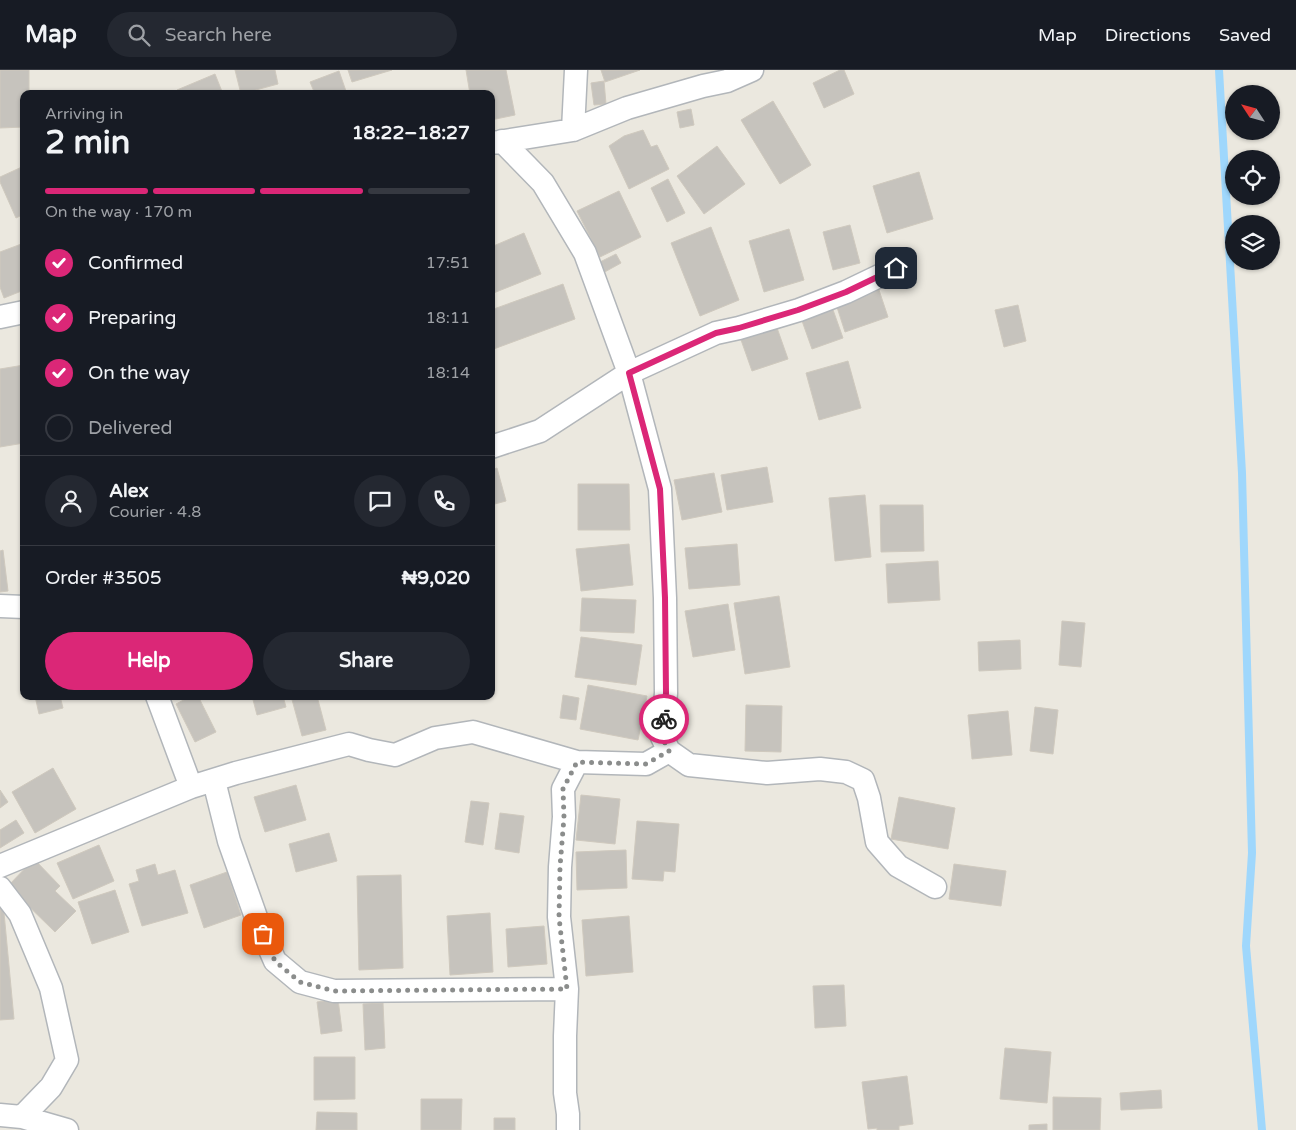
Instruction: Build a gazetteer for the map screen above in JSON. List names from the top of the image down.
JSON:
{
  "north": "top left",
  "page": {
    "header": "Map",
    "search": "Search here",
    "nav": ["Map", "Directions", "Saved"],
    "heading": ["2 min", "Arriving in", "18:22–18:27"],
    "panel": [
      "Alex",
      "Courier · 4.8",
      "Order #3505",
      "₦9,020"
    ],
    "bar": "On the way · 170 m",
    "list": [
      ["Confirmed", "17:51"],
      ["Preparing", "18:11"],
      ["On the way", "18:14"],
      "Delivered"
    ],
    "buttons": ["Help", "Share"]
  }
}
